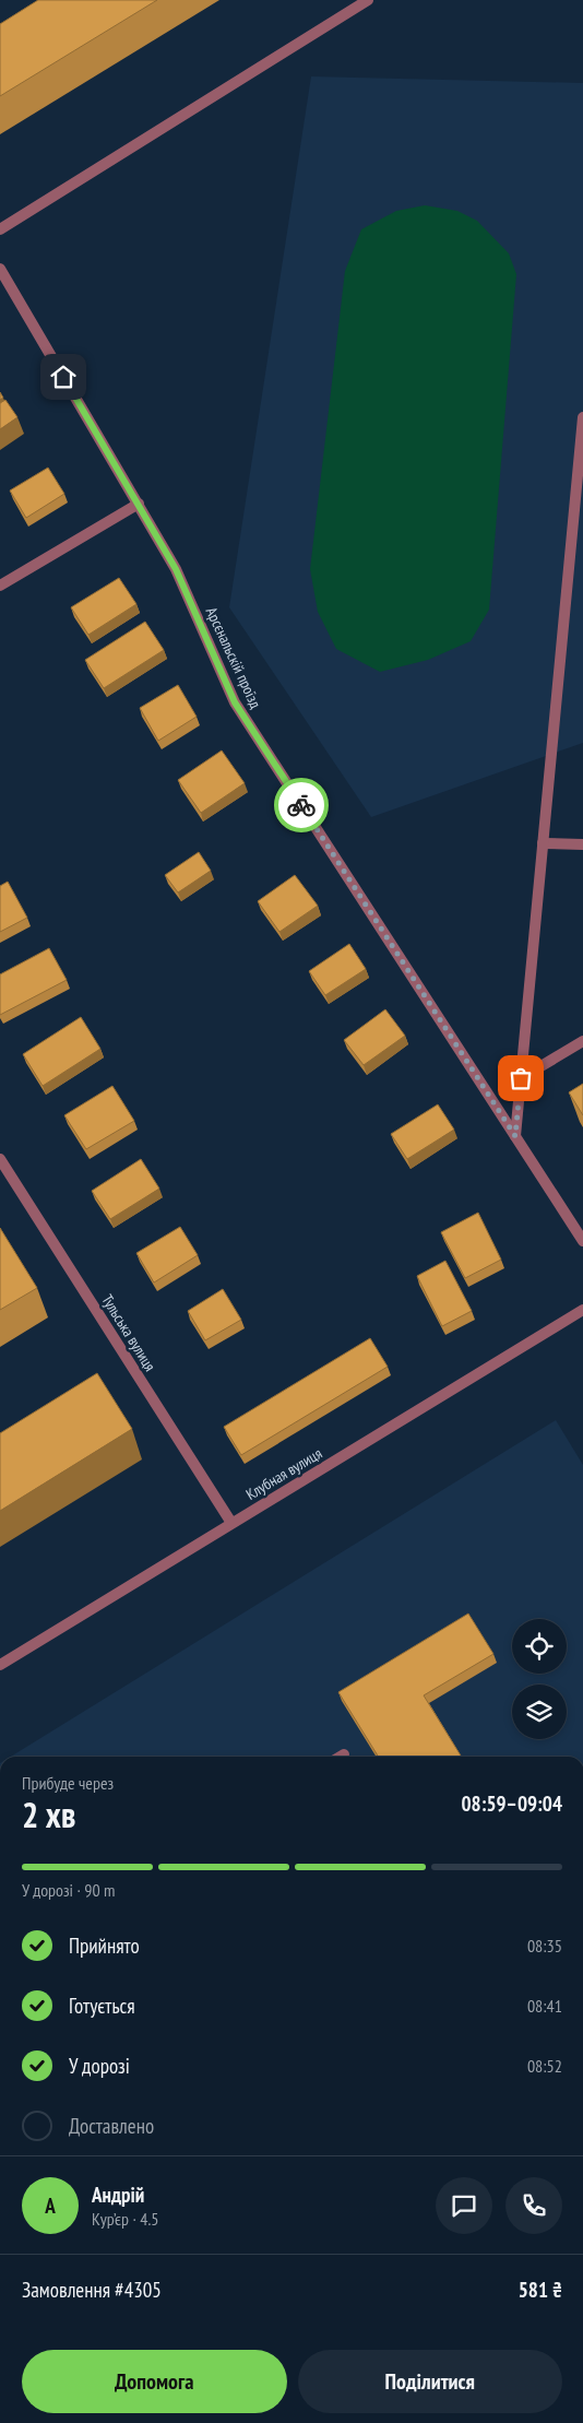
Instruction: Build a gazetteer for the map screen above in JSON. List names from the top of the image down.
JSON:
{
  "streets": {
    "street": ["Арсєнальскій проїзд", "Тульська вулиця", "Клубная вулиця"]
  },
  "crossings": [
    ["Тульська вулиця", "Клубная вулиця"]
  ],
  "page": {
    "heading": ["2 хв", "Прибуде через", "08:59–09:04"],
    "panel": [
      "Андрій",
      "Кур’єр · 4.5",
      "Замовлення #4305",
      "581 ₴"
    ],
    "bar": "У дорозі · 90 m",
    "list": [
      ["Прийнято", "08:35"],
      ["Готується", "08:41"],
      ["У дорозі", "08:52"],
      "Доставлено"
    ],
    "round": "А",
    "buttons": ["Допомога", "Поділитися"]
  }
}
